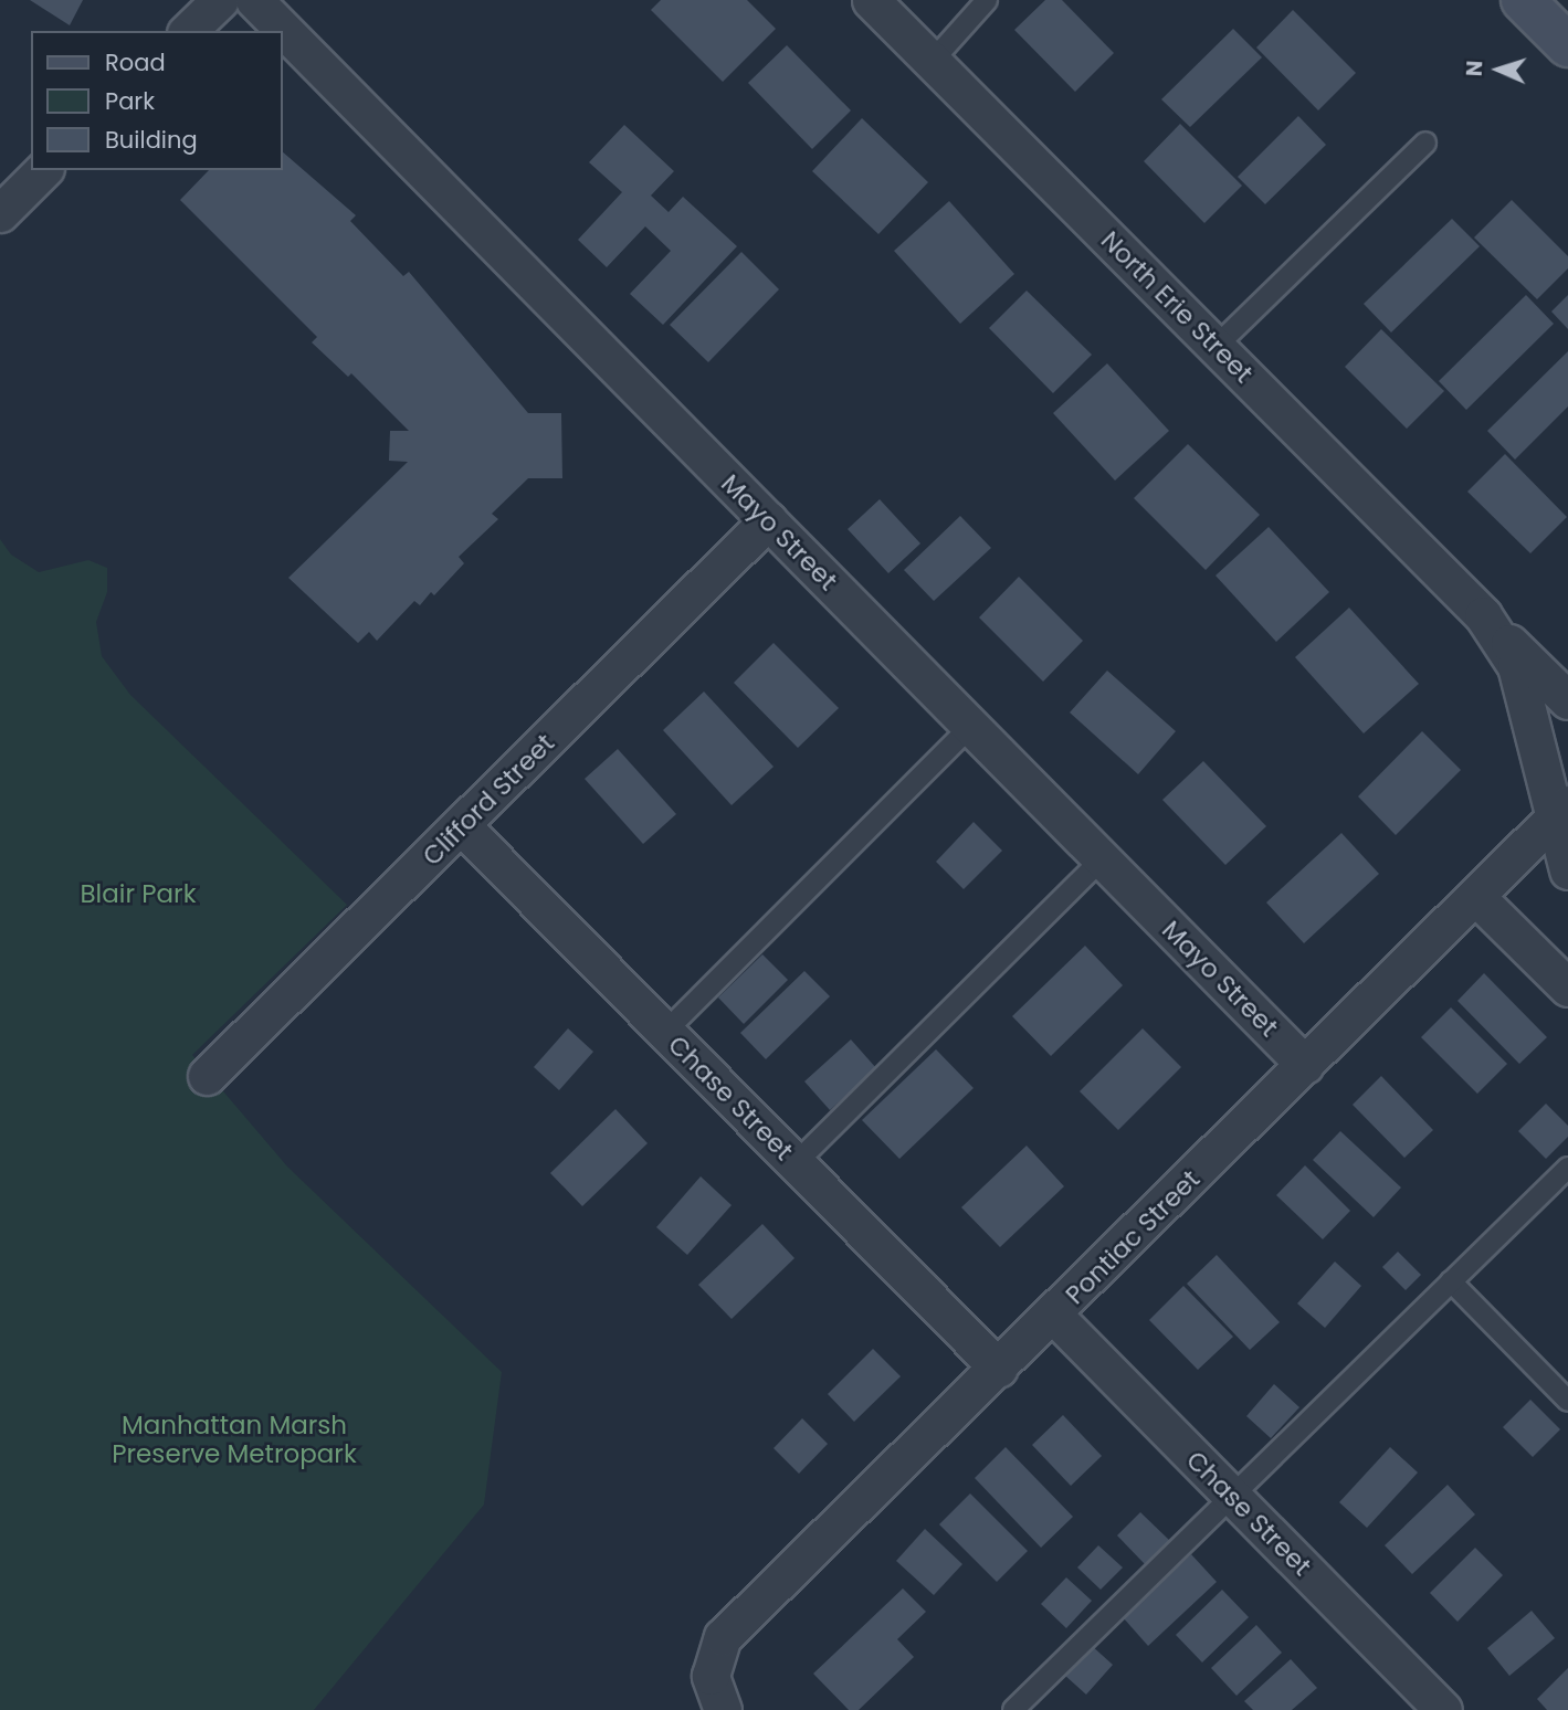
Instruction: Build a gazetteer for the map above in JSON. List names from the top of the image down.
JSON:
{
  "streets": {
    "street": [
      "North Erie Street",
      "Mayo Street",
      "Clifford Street",
      "Chase Street",
      "Pontiac Street"
    ]
  },
  "crossings": [
    ["North Erie Street", "Pontiac Street"],
    ["Mayo Street", "Clifford Street"],
    ["Mayo Street", "Pontiac Street"],
    ["Clifford Street", "Chase Street"],
    ["Chase Street", "Pontiac Street"]
  ],
  "parks": ["Blair Park", "Manhattan Marsh Preserve Metropark"],
  "legend": ["Road", "Park", "Building"],
  "north": "left"
}
